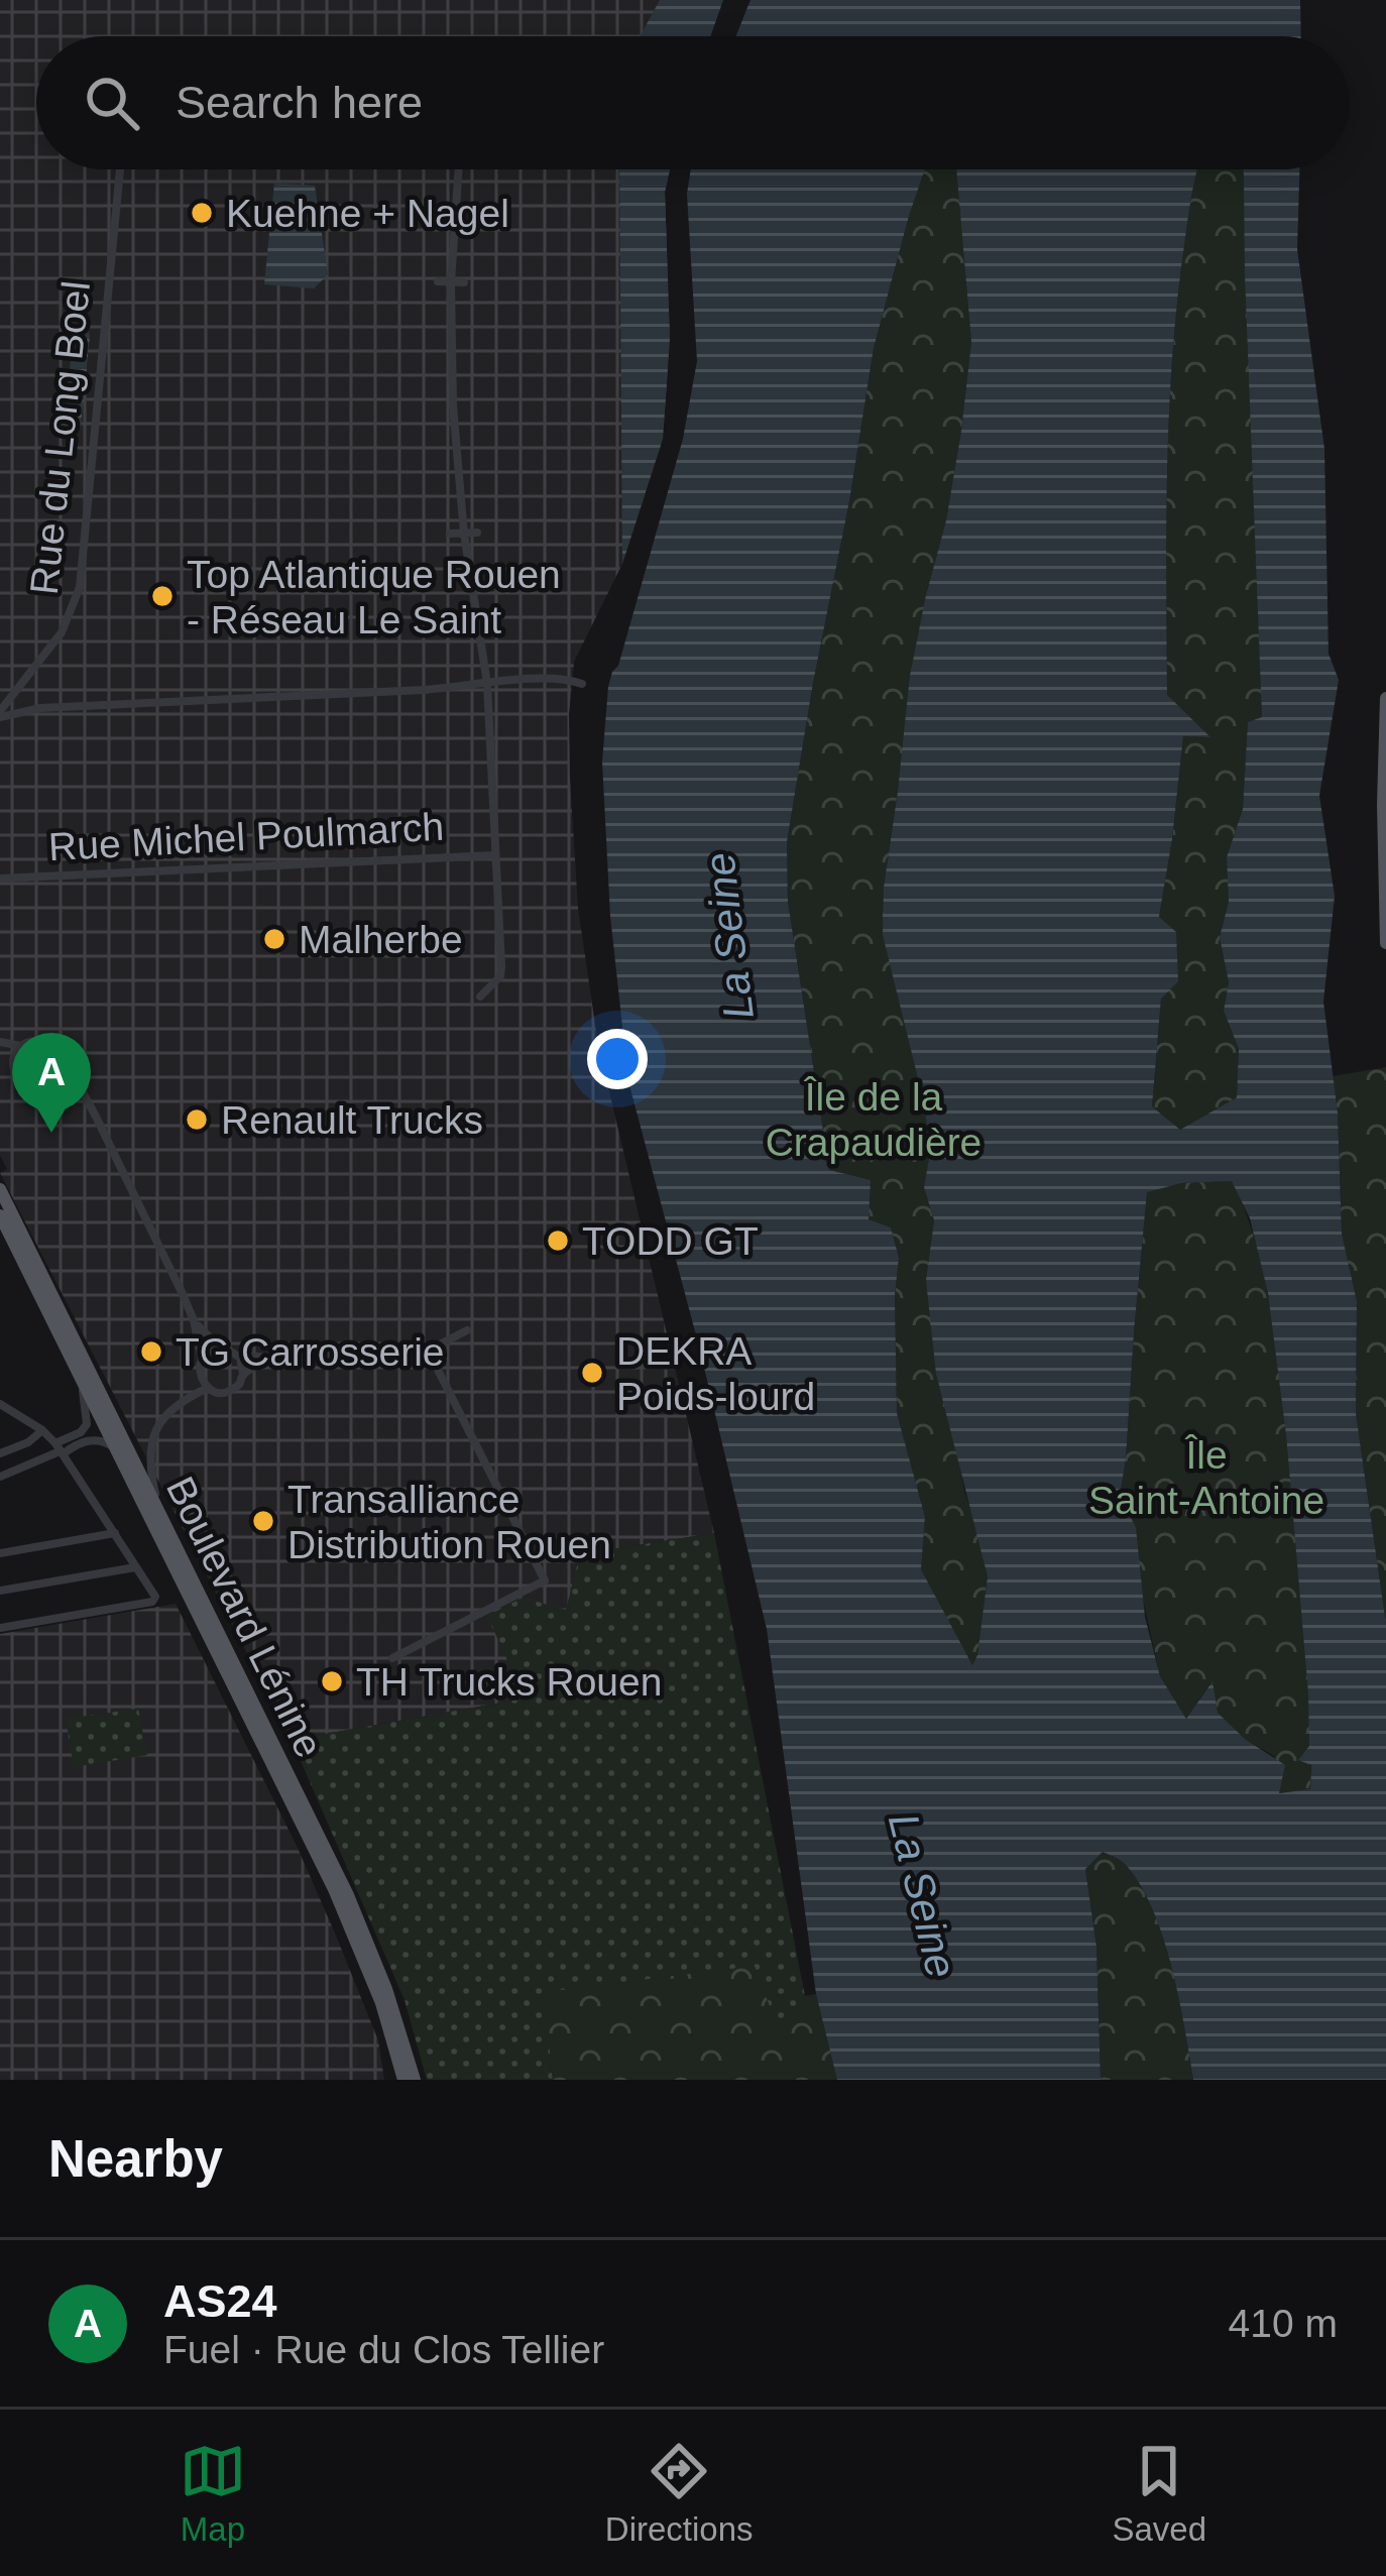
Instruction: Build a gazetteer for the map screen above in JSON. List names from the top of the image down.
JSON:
{
  "streets": {
    "main road": ["Boulevard Lénine"],
    "street": ["Rue du Long Boel", "Rue Michel Poulmarch"]
  },
  "water": ["La Seine"],
  "parks": ["Île de la Crapaudière", "Île Saint-Antoine"],
  "places": [
    "Kuehne + Nagel",
    "Top Atlantique Rouen - Réseau Le Saint",
    "Malherbe",
    "Renault Trucks",
    "TODD GT",
    "TG Carrosserie",
    "DEKRA Poids-lourd",
    "Transalliance Distribution Rouen",
    "TH Trucks Rouen"
  ],
  "page": {
    "search": "Search here",
    "pins": "A",
    "heading": "Nearby",
    "list": [
      {
        "mark": "A",
        "name": "AS24",
        "note": "Fuel · Rue du Clos Tellier",
        "value": "410 m"
      }
    ],
    "nav": ["Map", "Directions", "Saved"]
  }
}
